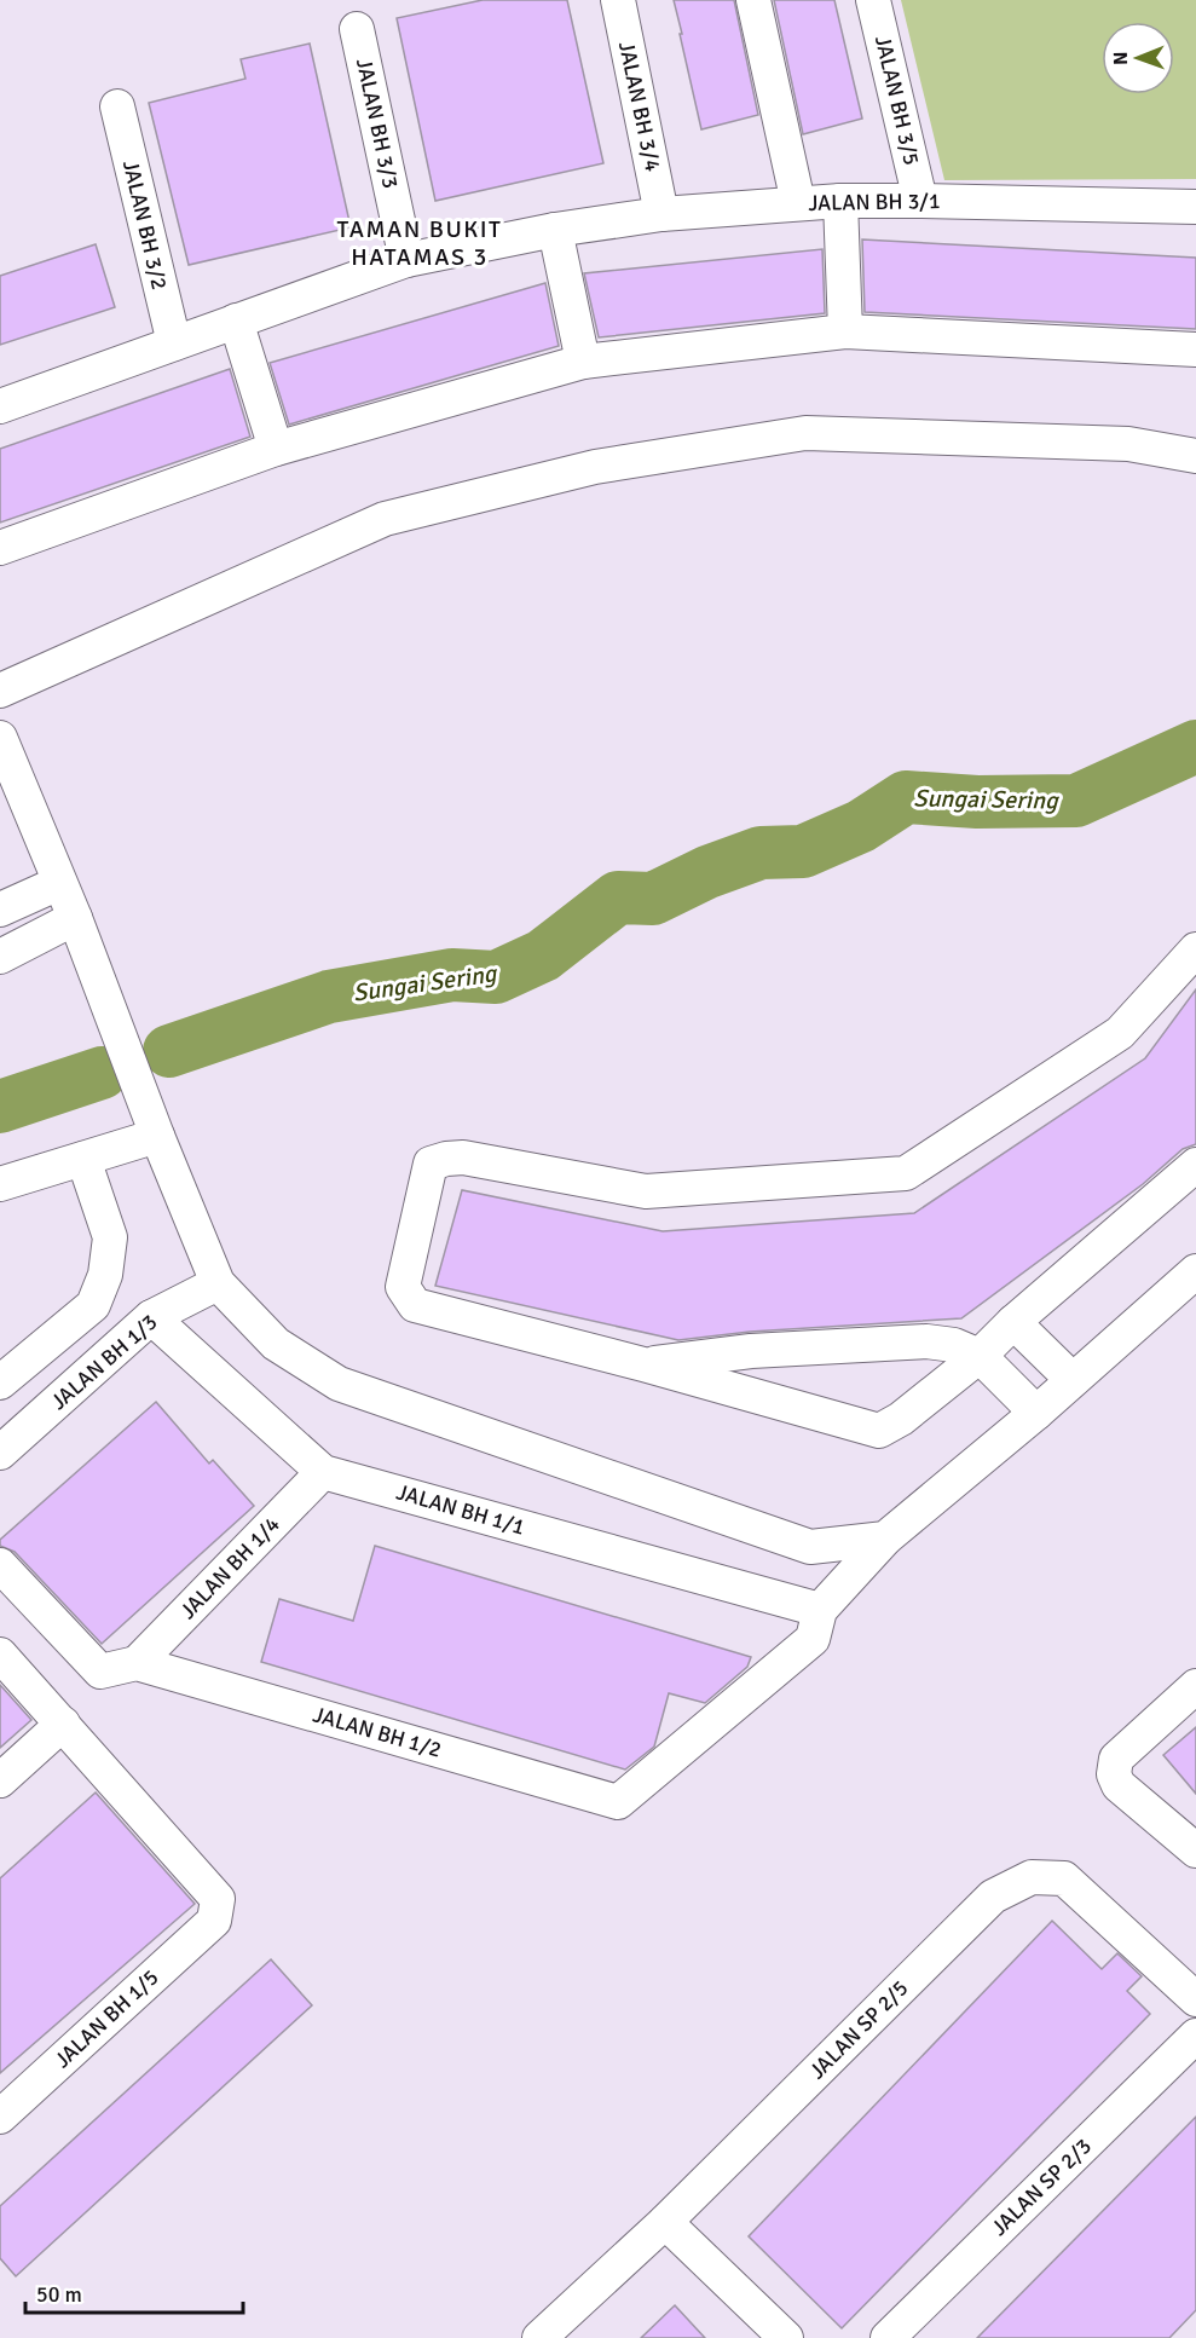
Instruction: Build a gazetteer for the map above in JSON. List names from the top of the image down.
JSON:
{
  "streets": {
    "street": [
      "JALAN BH 3/5",
      "JALAN BH 3/4",
      "JALAN BH 3/3",
      "JALAN BH 3/1",
      "JALAN BH 3/2",
      "JALAN BH 1/3",
      "JALAN BH 1/1",
      "JALAN BH 1/4",
      "JALAN BH 1/2",
      "JALAN BH 1/5",
      "JALAN SP 2/5",
      "JALAN SP 2/3"
    ]
  },
  "crossings": [
    ["JALAN BH 3/5", "JALAN BH 3/1"],
    ["JALAN BH 3/4", "JALAN BH 3/1"],
    ["JALAN BH 3/3", "JALAN BH 3/1"],
    ["JALAN BH 3/1", "JALAN BH 3/2"],
    ["JALAN BH 1/3", "JALAN BH 1/1"],
    ["JALAN BH 1/1", "JALAN BH 1/4"],
    ["JALAN BH 1/1", "JALAN BH 1/2"],
    ["JALAN BH 1/4", "JALAN BH 1/2"]
  ],
  "districts": ["TAMAN BUKIT HATAMAS 3"],
  "water": ["Sungai Sering"],
  "scale_bar": "50 m",
  "north": "left"
}
